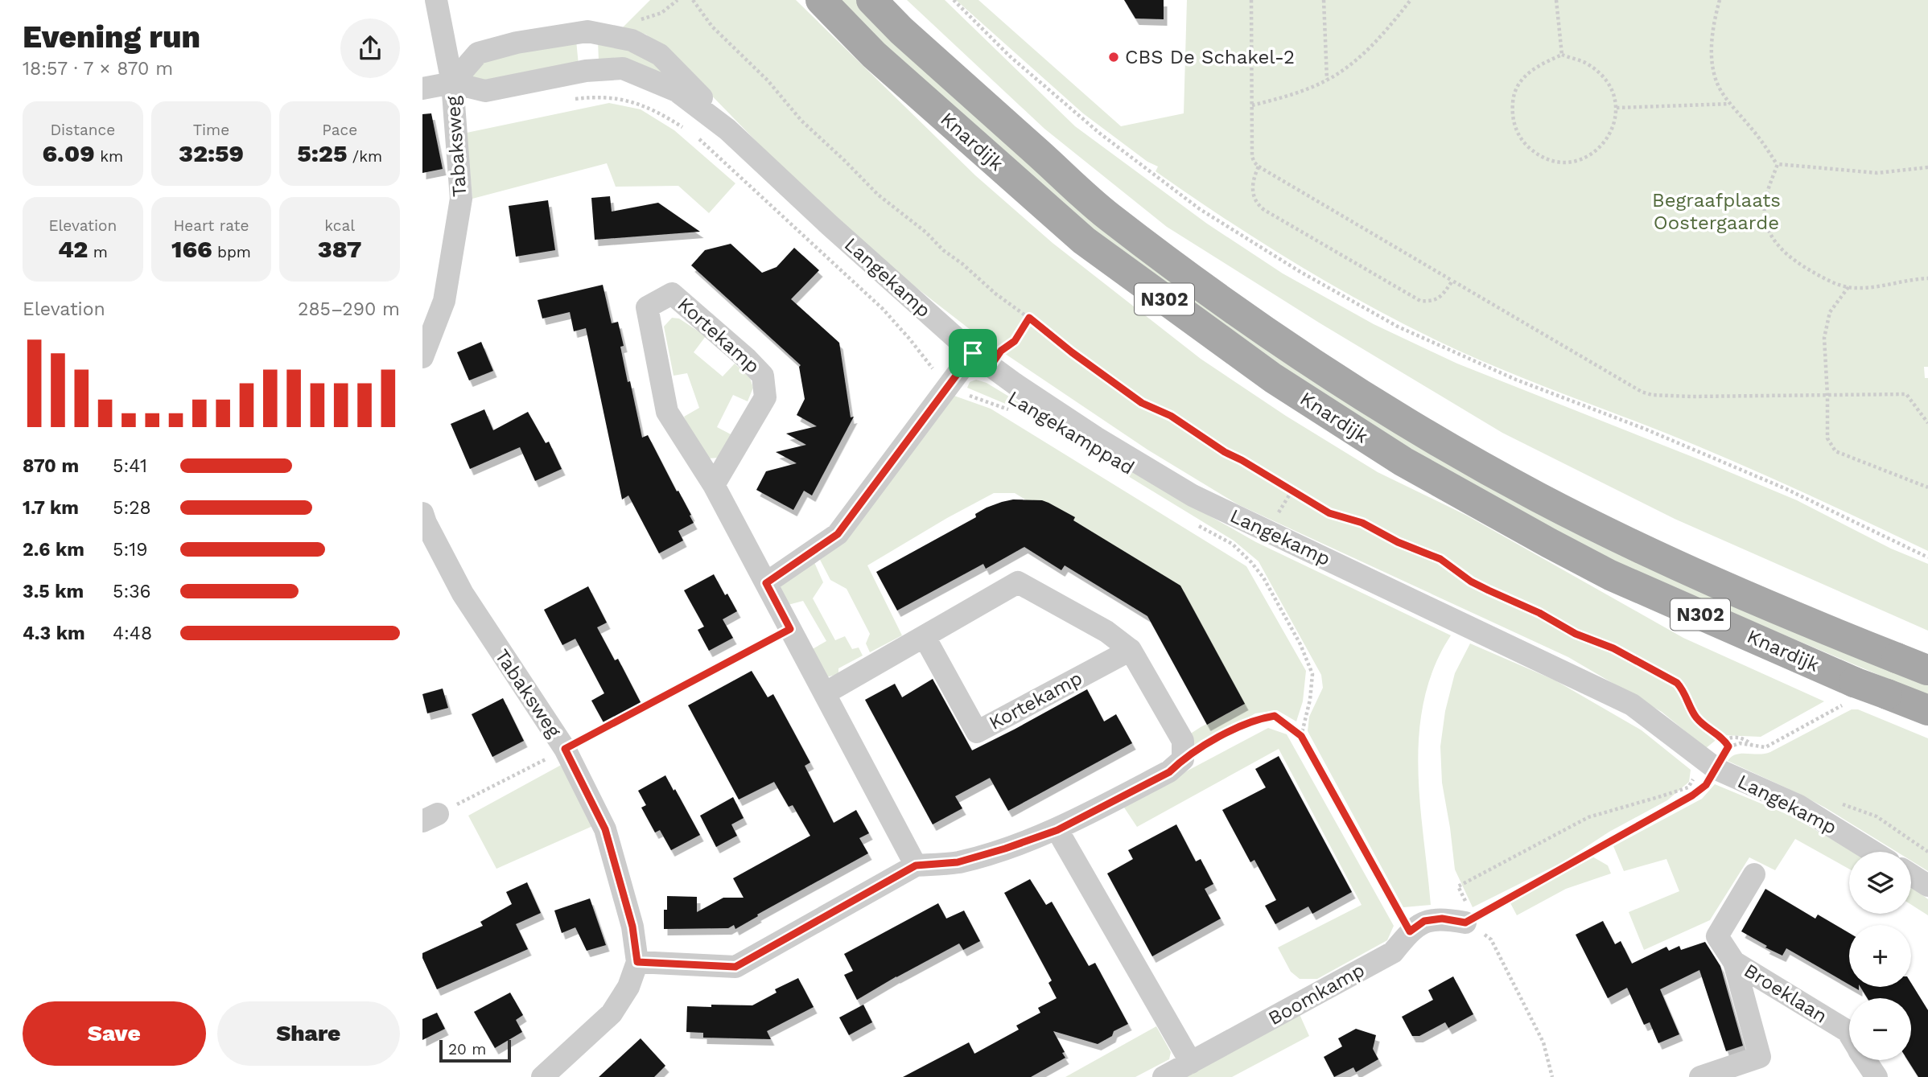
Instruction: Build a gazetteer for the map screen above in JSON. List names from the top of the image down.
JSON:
{
  "streets": {
    "main road": ["Knardijk", "N302"],
    "street": [
      "Tabaksweg",
      "Langekamp",
      "Kortekamp",
      "Broeklaan",
      "Boomkamp"
    ],
    "path": ["Langekamppad"]
  },
  "crossings": [
    ["Tabaksweg", "Langekamp"]
  ],
  "parks": ["Begraafplaats Oostergaarde"],
  "places": ["CBS De Schakel-2"],
  "scale_bar": "20 m",
  "page": {
    "heading": ["Evening run", "18:57 · 7 × 870 m"],
    "stats": [
      ["Distance", "6.09 km"],
      ["Time", "32:59"],
      ["Pace", "5:25 /km"],
      ["Elevation", "42 m"],
      ["Heart rate", "166 bpm"],
      ["kcal", "387"]
    ],
    "chart": ["Elevation", "285–290 m"],
    "list": [
      {
        "name": "870 m",
        "note": "5:41"
      },
      {
        "name": "1.7 km",
        "note": "5:28"
      },
      {
        "name": "2.6 km",
        "note": "5:19"
      },
      {
        "name": "3.5 km",
        "note": "5:36"
      },
      {
        "name": "4.3 km",
        "note": "4:48"
      }
    ],
    "map_buttons": ["+", "−"],
    "buttons": ["Save", "Share"],
    "scale": "20 m"
  }
}
